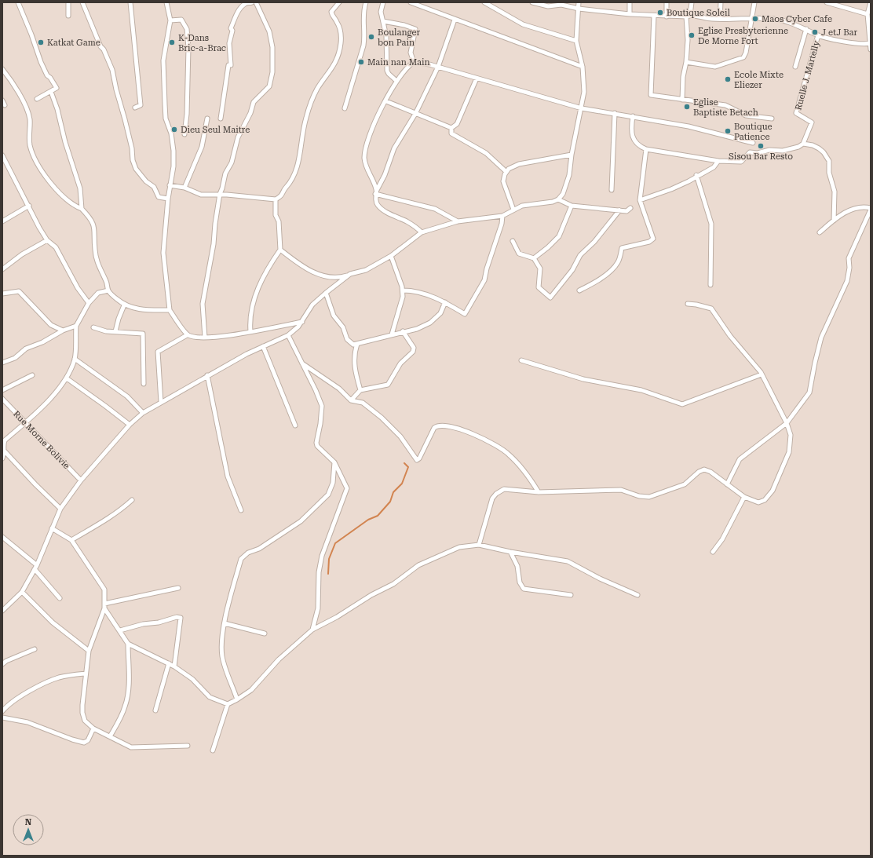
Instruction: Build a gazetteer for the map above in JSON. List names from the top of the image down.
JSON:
{
  "streets": {
    "street": ["Ruelle J. Martelly", "Rue Morne Bolivie"]
  },
  "places": [
    "B0utique Soleil",
    "Maos Cyber Cafe",
    "J etJ Bar",
    "Eglise Presbyterienne De Morne Fort",
    "Boulanger bon Pain",
    "Katkat Game",
    "K-Dans Bric-a-Brac",
    "Main nan Main",
    "Ecole Mixte Eliezer",
    "Eglise Baptiste Betach",
    "Dieu Seul Maitre",
    "Boutique Patience",
    "Sisou Bar Resto"
  ],
  "north": "top"
}
